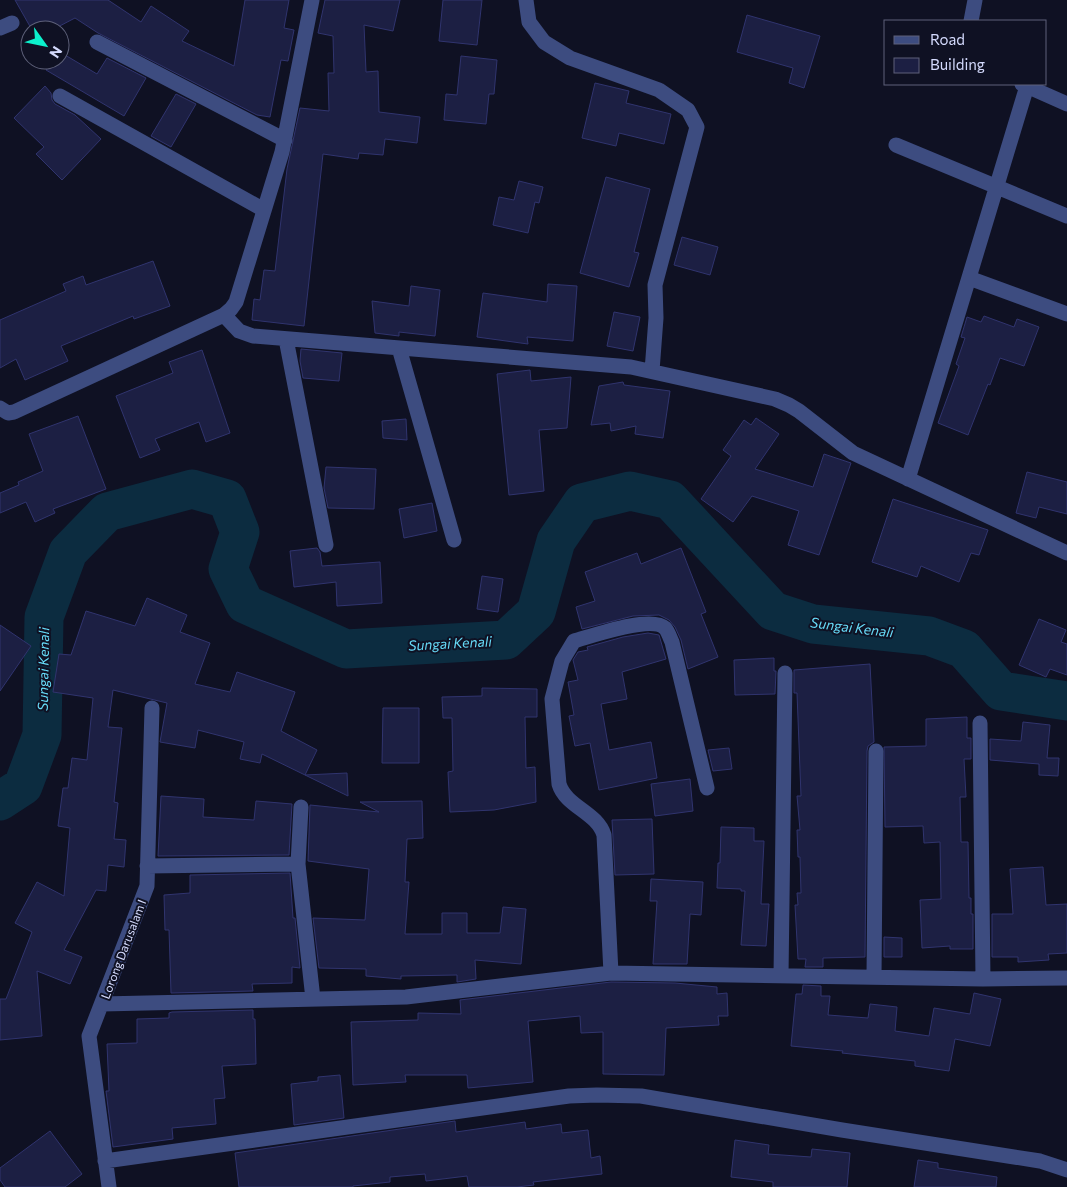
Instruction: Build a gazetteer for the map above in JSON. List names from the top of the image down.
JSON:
{
  "streets": {
    "street": ["Lorong Darusalam I"]
  },
  "water": ["Sungai Kenali"],
  "legend": ["Road", "Building"],
  "north": "bottom right"
}
